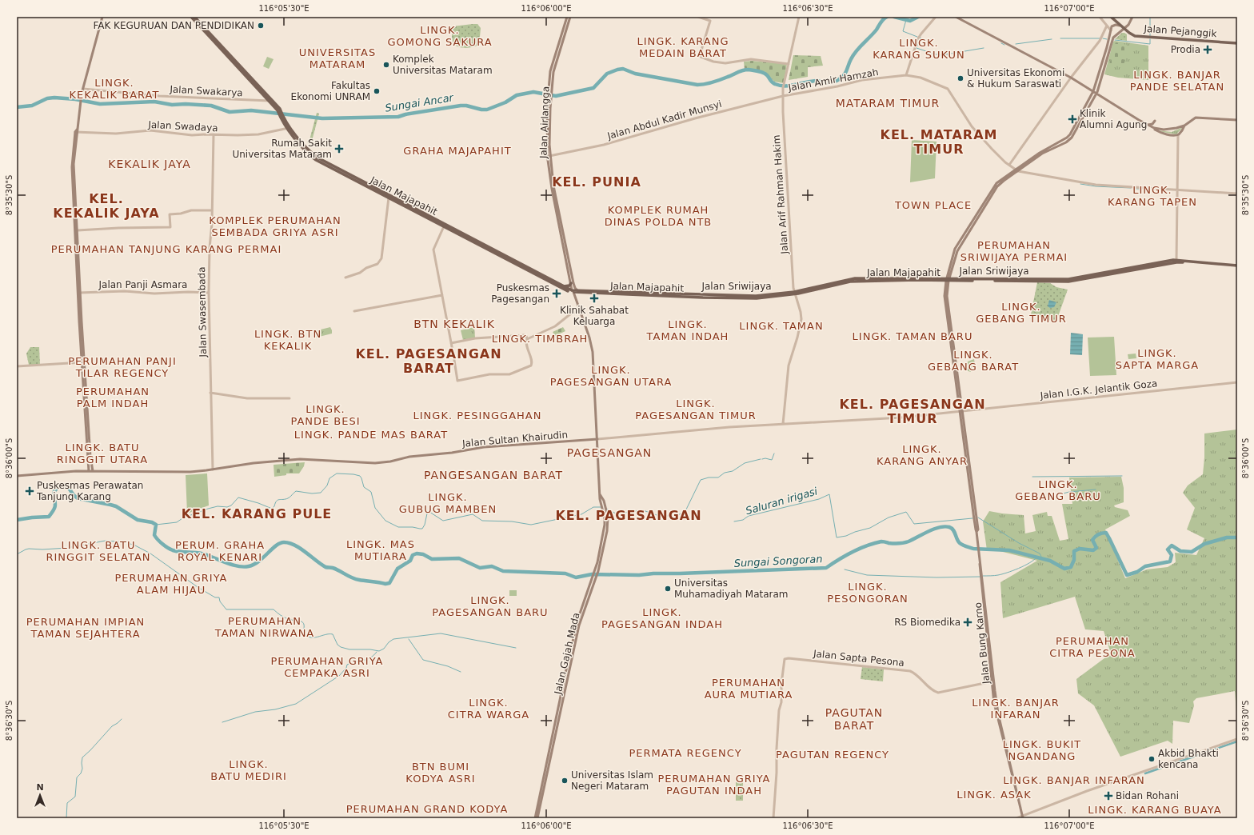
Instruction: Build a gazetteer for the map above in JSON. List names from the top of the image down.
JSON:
{
  "streets": {
    "main road": [
      "Jalan Pejanggik",
      "Jalan Airlangga",
      "Jalan Majapahit",
      "Jalan Sriwijaya",
      "Jalan Sultan Khairudin",
      "Jalan Gajah Mada"
    ],
    "street": [
      "Jalan Amir Hamzah",
      "Jalan Swakarya",
      "Jalan Abdul Kadir Munsyi",
      "Jalan Swadaya",
      "Jalan Arif Rahman Hakim",
      "Jalan Panji Asmara",
      "Jalan Swasembada",
      "Jalan I.G.K. Jelantik Goza",
      "Jalan Sapta Pesona"
    ]
  },
  "crossings": [
    ["Jalan Amir Hamzah", "Jalan Abdul Kadir Munsyi"],
    ["Jalan Amir Hamzah", "Jalan Arif Rahman Hakim"],
    ["Jalan Swakarya", "Jalan Majapahit"],
    ["Jalan Abdul Kadir Munsyi", "Jalan Airlangga"],
    ["Jalan Abdul Kadir Munsyi", "Jalan Arif Rahman Hakim"],
    ["Jalan Airlangga", "Jalan Majapahit"],
    ["Jalan Airlangga", "Jalan Sriwijaya"],
    ["Jalan Airlangga", "Jalan Gajah Mada"],
    ["Jalan Swadaya", "Jalan Majapahit"],
    ["Jalan Swadaya", "Jalan Swasembada"],
    ["Jalan Arif Rahman Hakim", "Jalan Sriwijaya"],
    ["Jalan Arif Rahman Hakim", "Jalan I.G.K. Jelantik Goza"],
    ["Jalan Majapahit", "Jalan Sriwijaya"],
    ["Jalan Majapahit", "Jalan Gajah Mada"],
    ["Jalan Sriwijaya", "Jalan Gajah Mada"],
    ["Jalan Panji Asmara", "Jalan Swasembada"],
    ["Jalan Swasembada", "Jalan Sultan Khairudin"],
    ["Jalan I.G.K. Jelantik Goza", "Jalan Sultan Khairudin"],
    ["Jalan I.G.K. Jelantik Goza", "Jalan Gajah Mada"],
    ["Jalan Sultan Khairudin", "Jalan Gajah Mada"]
  ],
  "districts": [
    "LINGK. GOMONG SAKURA",
    "LINGK. KARANG MEDAIN BARAT",
    "LINGK. KARANG SUKUN",
    "UNIVERSITAS MATARAM",
    "LINGK. BANJAR PANDE SELATAN",
    "LINGK. KEKALIK BARAT",
    "MATARAM TIMUR",
    "KEL. MATARAM TIMUR",
    "GRAHA MAJAPAHIT",
    "KEKALIK JAYA",
    "KEL. PUNIA",
    "LINGK. KARANG TAPEN",
    "KEL. KEKALIK JAYA",
    "TOWN PLACE",
    "KOMPLEK RUMAH DINAS POLDA NTB",
    "KOMPLEK PERUMAHAN SEMBADA GRIYA ASRI",
    "PERUMAHAN SRIWIJAYA PERMAI",
    "PERUMAHAN TANJUNG KARANG PERMAI",
    "LINGK. GEBANG TIMUR",
    "BTN KEKALIK",
    "LINGK. TAMAN INDAH",
    "LINGK. TAMAN",
    "LINGK. BTN KEKALIK",
    "LINGK. TAMAN BARU",
    "LINGK. TIMBRAH",
    "LINGK. SAPTA MARGA",
    "KEL. PAGESANGAN BARAT",
    "LINGK. GEBANG BARAT",
    "PERUMAHAN PANJI TILAR REGENCY",
    "LINGK. PAGESANGAN UTARA",
    "PERUMAHAN PALM INDAH",
    "LINGK. PAGESANGAN TIMUR",
    "KEL. PAGESANGAN TIMUR",
    "LINGK. PANDE BESI",
    "LINGK. PESINGGAHAN",
    "LINGK. PANDE MAS BARAT",
    "LINGK. BATU RINGGIT UTARA",
    "LINGK. KARANG ANYAR",
    "PAGESANGAN",
    "PANGESANGAN BARAT",
    "LINGK. GEBANG BARU",
    "LINGK. GUBUG MAMBEN",
    "KEL. KARANG PULE",
    "KEL. PAGESANGAN",
    "LINGK. MAS MUTIARA",
    "LINGK. BATU RINGGIT SELATAN",
    "PERUM. GRAHA ROYAL KENARI",
    "PERUMAHAN GRIYA ALAM HIJAU",
    "LINGK. PESONGORAN",
    "LINGK. PAGESANGAN BARU",
    "LINGK. PAGESANGAN INDAH",
    "PERUMAHAN TAMAN NIRWANA",
    "PERUMAHAN IMPIAN TAMAN SEJAHTERA",
    "PERUMAHAN CITRA PESONA",
    "PERUMAHAN GRIYA CEMPAKA ASRI",
    "PERUMAHAN AURA MUTIARA",
    "LINGK. CITRA WARGA",
    "LINGK. BANJAR INFARAN",
    "PAGUTAN BARAT",
    "LINGK. BUKIT NGANDANG",
    "PERMATA REGENCY",
    "PAGUTAN REGENCY",
    "LINGK. BATU MEDIRI",
    "BTN BUMI KODYA ASRI",
    "PERUMAHAN GRIYA PAGUTAN INDAH",
    "LINGK. BANJAR INFARAN",
    "LINGK. ASAK",
    "PERUMAHAN GRAND KODYA",
    "LINGK. KARANG BUAYA"
  ],
  "water": ["Sungai Ancar", "Saluran irigasi", "Sungai Songoran"],
  "places": {
    "other": [
      "FAK KEGURUAN DAN PENDIDIKAN",
      "Komplek Universitas Mataram",
      "Universitas Ekonomi & Hukum Saraswati",
      "Fakultas Ekonomi UNRAM",
      "Universitas Muhamadiyah Mataram",
      "Akbid Bhakti kencana",
      "Universitas Islam Negeri Mataram"
    ],
    "health": [
      "Prodia",
      "Klinik Alumni Agung",
      "Rumah Sakit Universitas Mataram",
      "Puskesmas Pagesangan",
      "Klinik Sahabat Keluarga",
      "Puskesmas Perawatan Tanjung Karang",
      "RS Biomedika",
      "Bidan Rohani"
    ]
  },
  "north": "top",
  "coordinates": [
    "116°05'30\"E",
    "116°06'00\"E",
    "116°06'30\"E",
    "116°07'00\"E",
    "8°35'30\"S",
    "8°36'00\"S",
    "8°36'30\"S"
  ]
}
